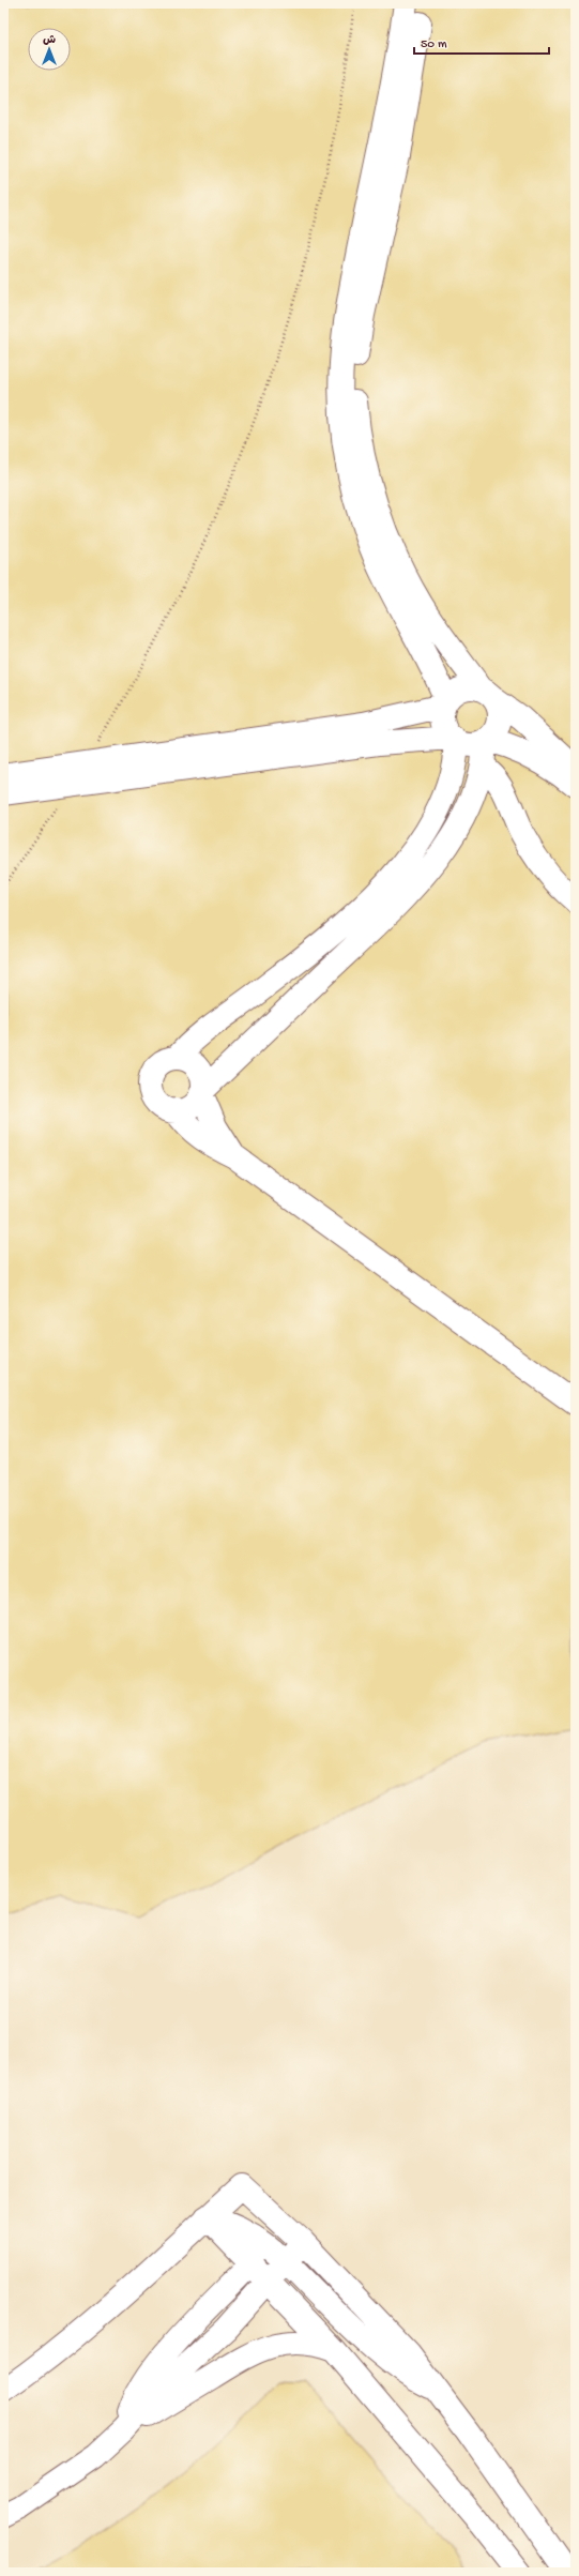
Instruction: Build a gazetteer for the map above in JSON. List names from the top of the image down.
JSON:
{
  "scale_bar": "50 m",
  "north": "top"
}
